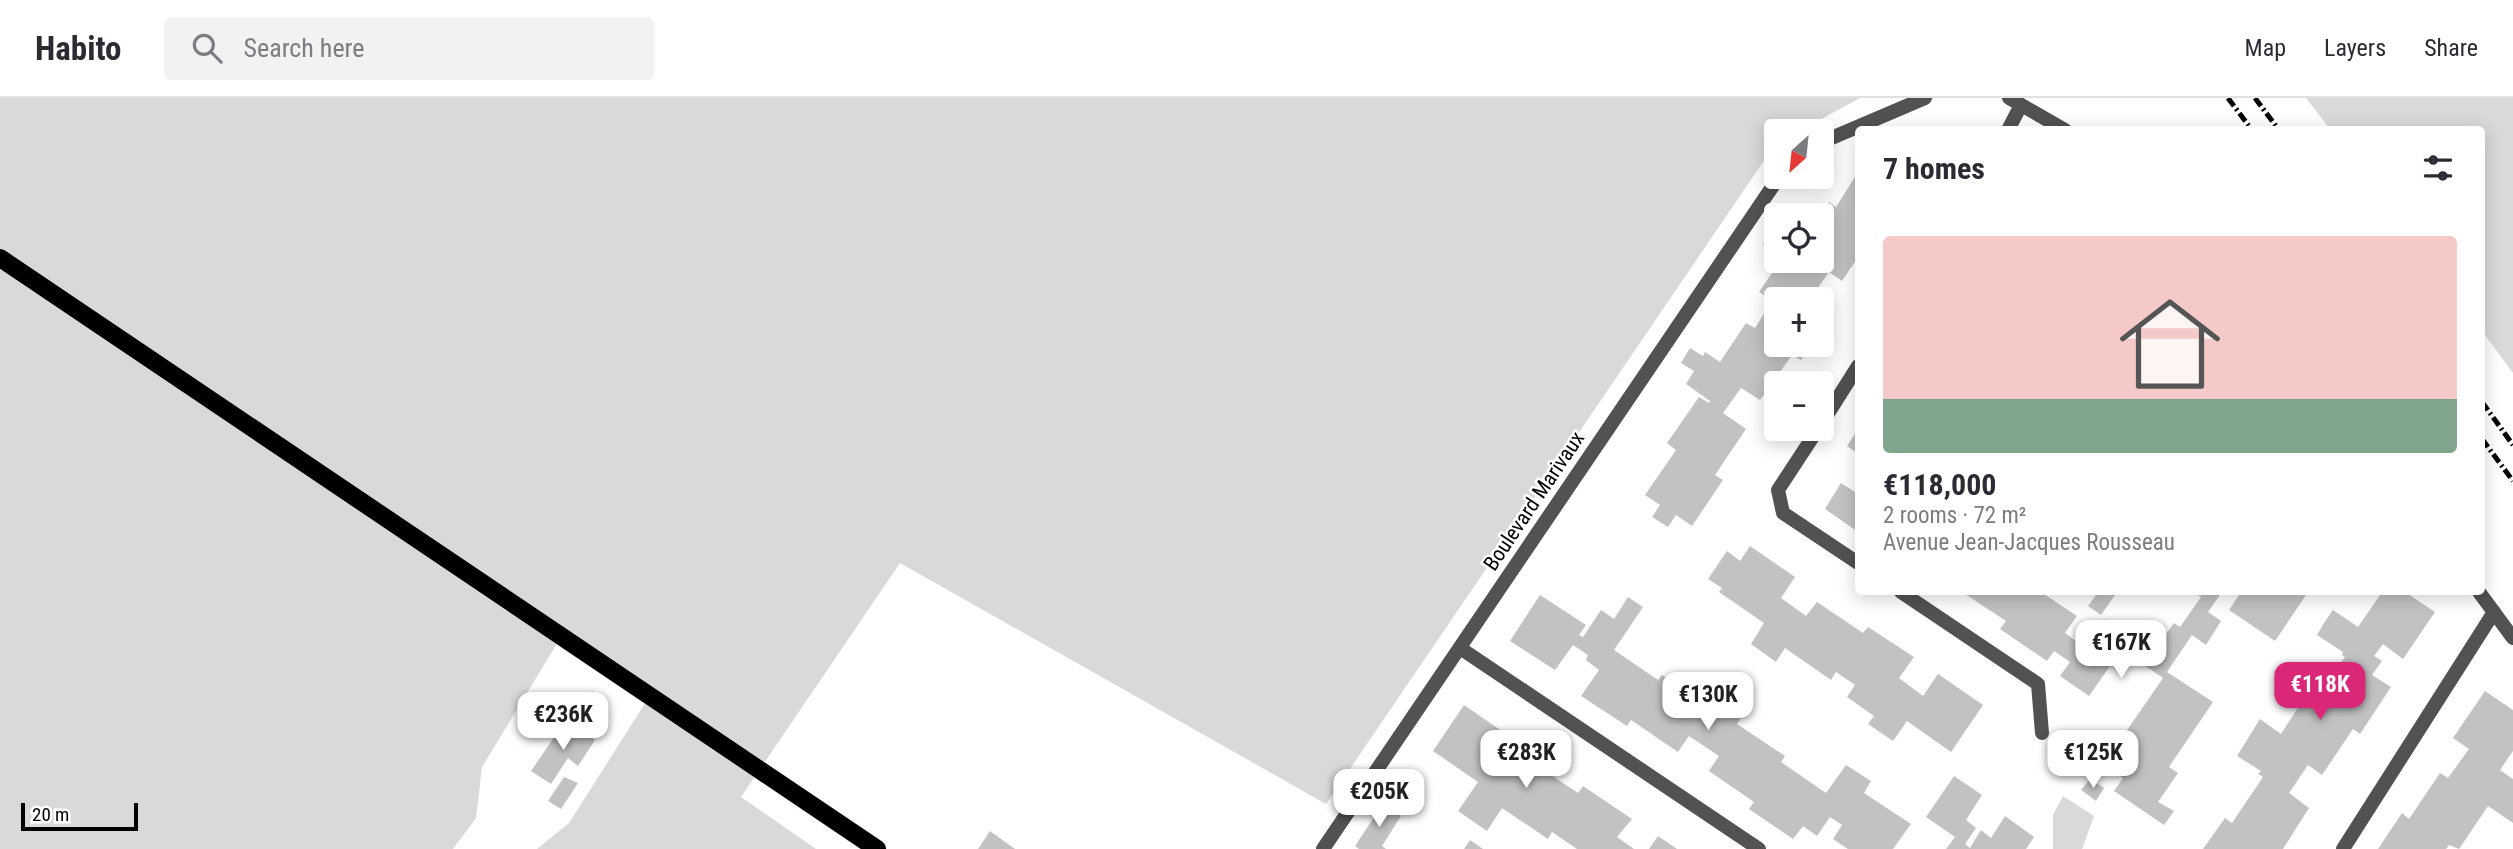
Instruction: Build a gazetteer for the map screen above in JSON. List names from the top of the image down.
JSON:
{
  "streets": {
    "street": ["Boulevard Marivaux"]
  },
  "scale_bar": "20 m",
  "north": "bottom left",
  "page": {
    "header": "Habito",
    "search": "Search here",
    "nav": ["Map", "Layers", "Share"],
    "map_buttons": ["+", "−"],
    "heading": "7 homes",
    "list": [
      {
        "name": "€118,000",
        "note": "2 rooms · 72 m² · Avenue Jean-Jacques Rousseau"
      }
    ],
    "price": [
      "€167K",
      "€118K",
      "€130K",
      "€236K",
      "€283K",
      "€125K",
      "€205K"
    ],
    "scale": "20 m"
  }
}
